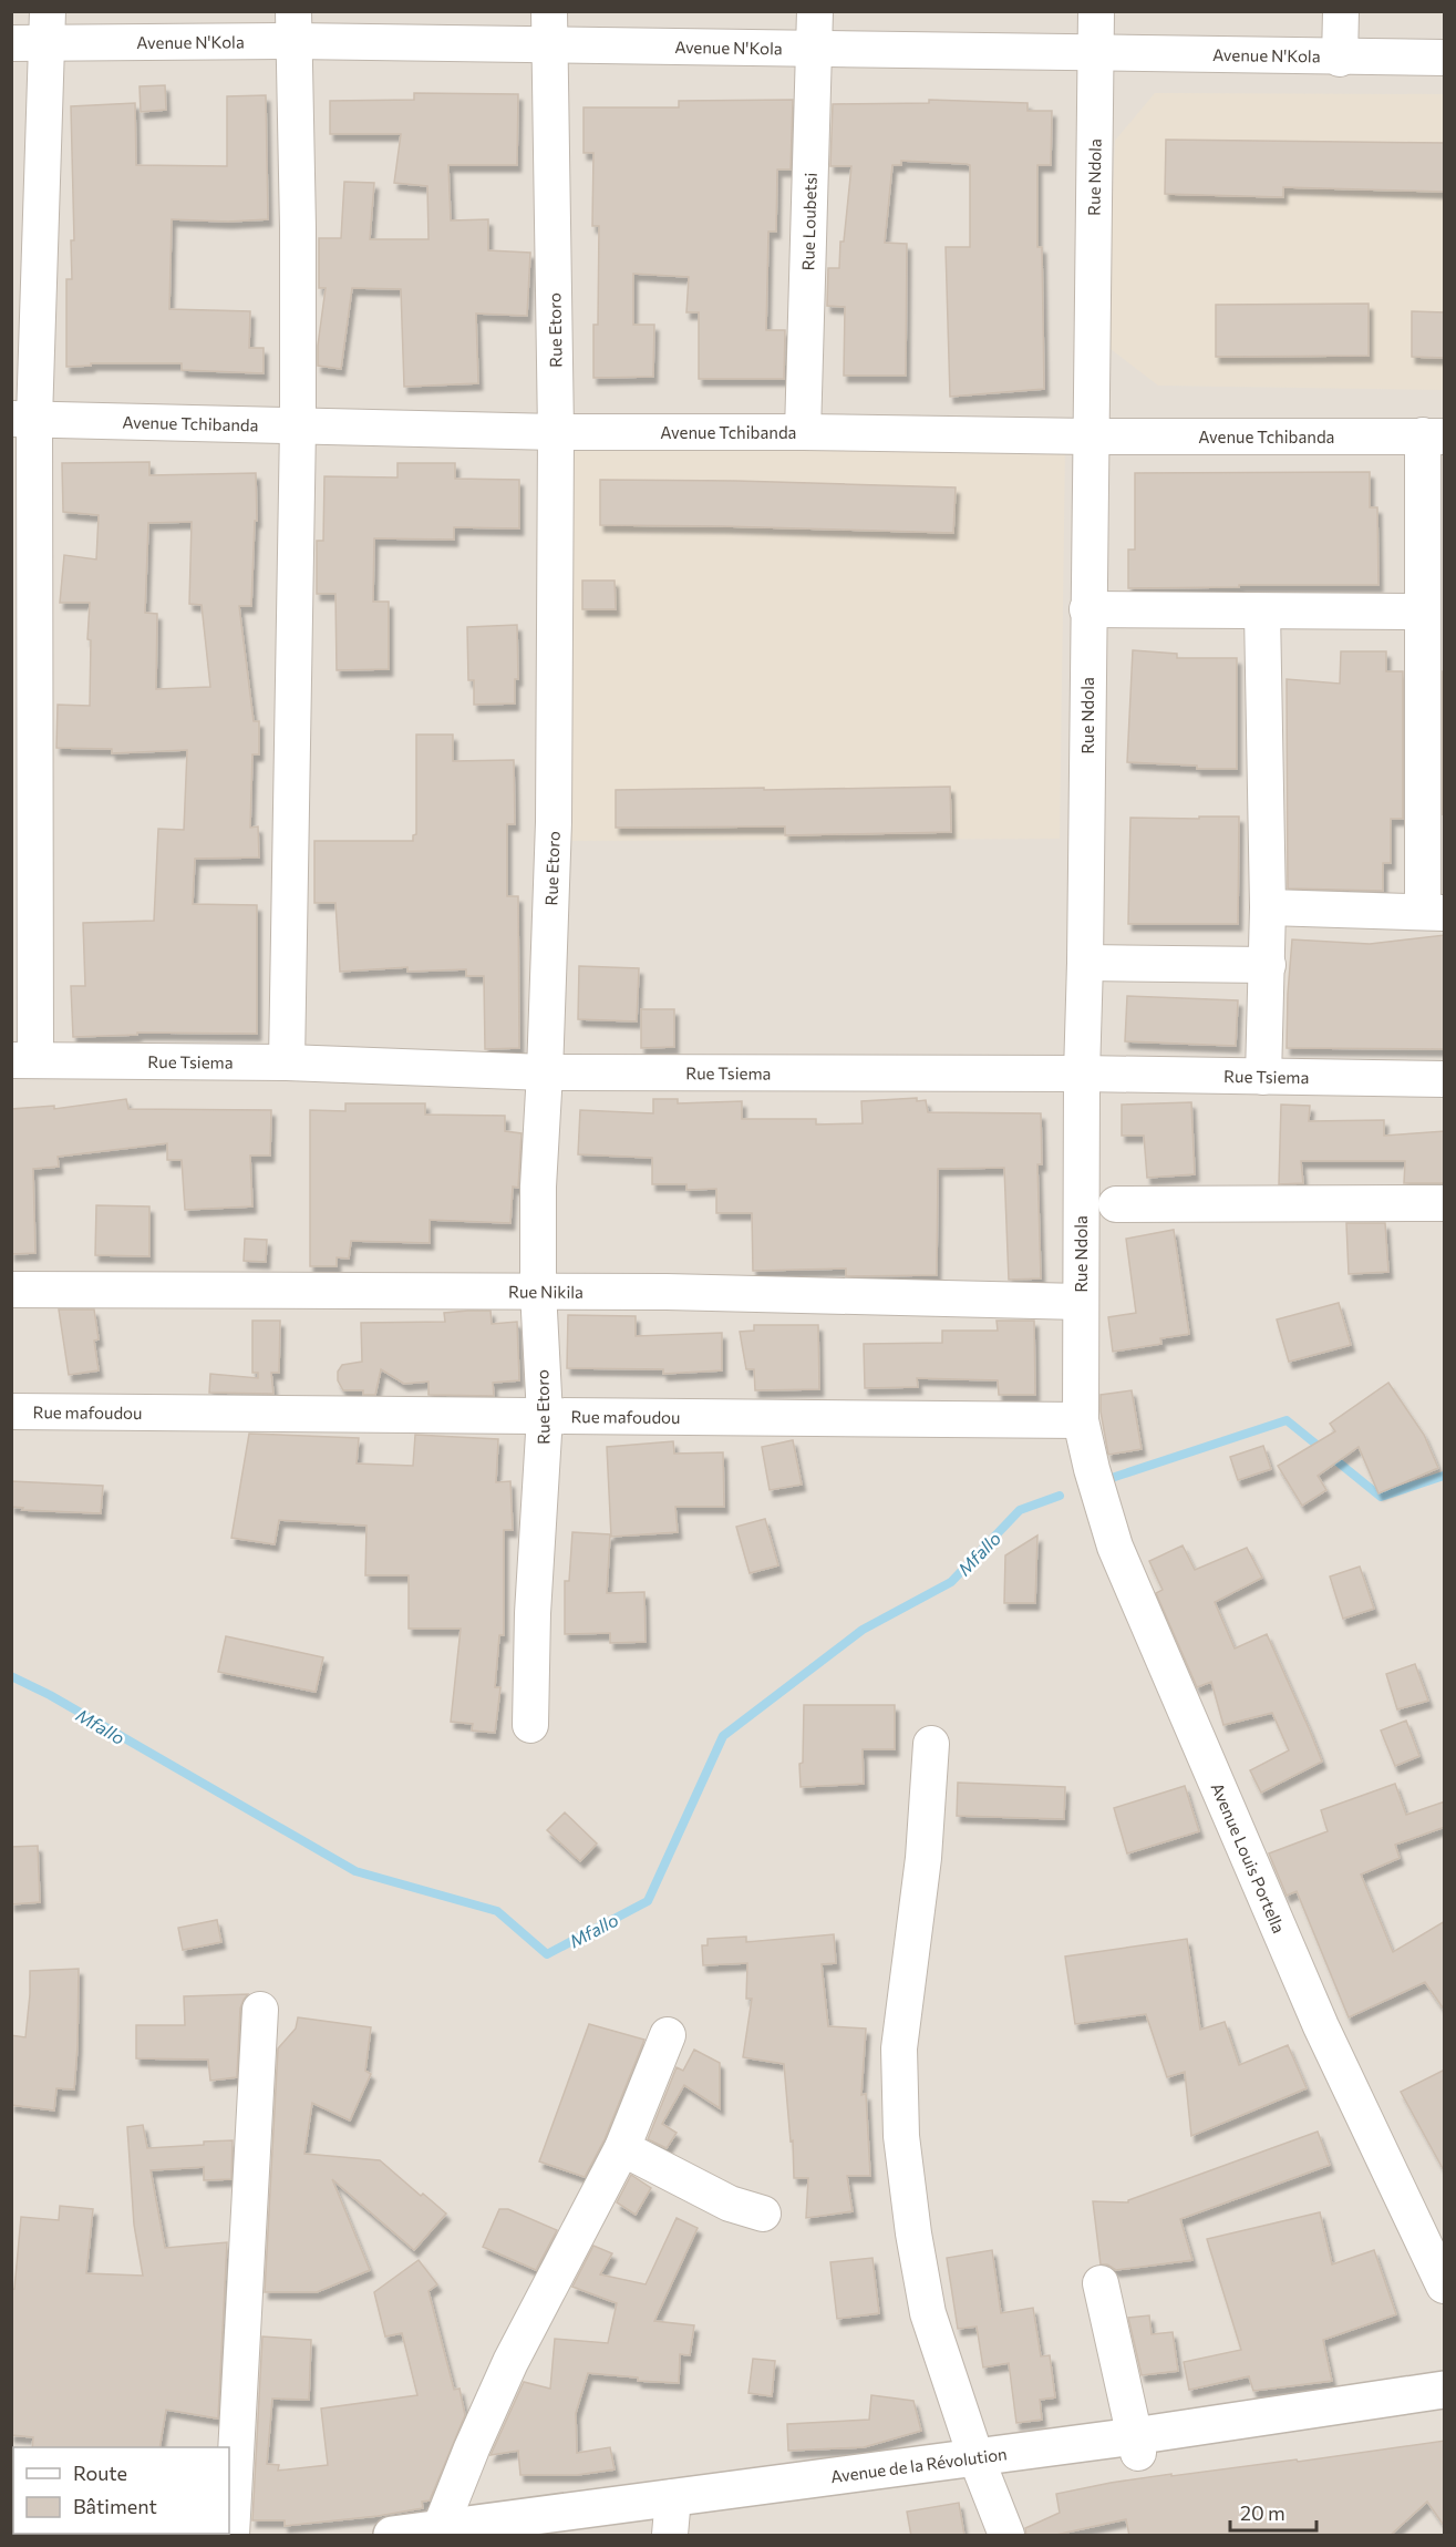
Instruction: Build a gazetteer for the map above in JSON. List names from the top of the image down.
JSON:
{
  "streets": {
    "street": [
      "Avenue N'Kola",
      "Rue Ndola",
      "Rue Loubetsi",
      "Rue Etoro",
      "Avenue Tchibanda",
      "Rue Tsiema",
      "Rue Nikila",
      "Rue mafoudou",
      "Avenue Louis Portella",
      "Avenue de la Révolution"
    ]
  },
  "crossings": [
    ["Avenue N'Kola", "Rue Ndola"],
    ["Avenue N'Kola", "Rue Loubetsi"],
    ["Avenue N'Kola", "Rue Etoro"],
    ["Rue Ndola", "Avenue Tchibanda"],
    ["Rue Ndola", "Rue Tsiema"],
    ["Rue Ndola", "Rue Nikila"],
    ["Rue Ndola", "Rue mafoudou"],
    ["Rue Ndola", "Avenue Louis Portella"],
    ["Rue Loubetsi", "Avenue Tchibanda"],
    ["Rue Etoro", "Avenue Tchibanda"],
    ["Rue Etoro", "Rue Tsiema"],
    ["Rue Etoro", "Rue Nikila"],
    ["Rue Etoro", "Rue mafoudou"],
    ["Rue mafoudou", "Avenue Louis Portella"]
  ],
  "water": ["Mfallo"],
  "legend": ["Route", "Bâtiment"],
  "scale_bar": "20 m"
}
